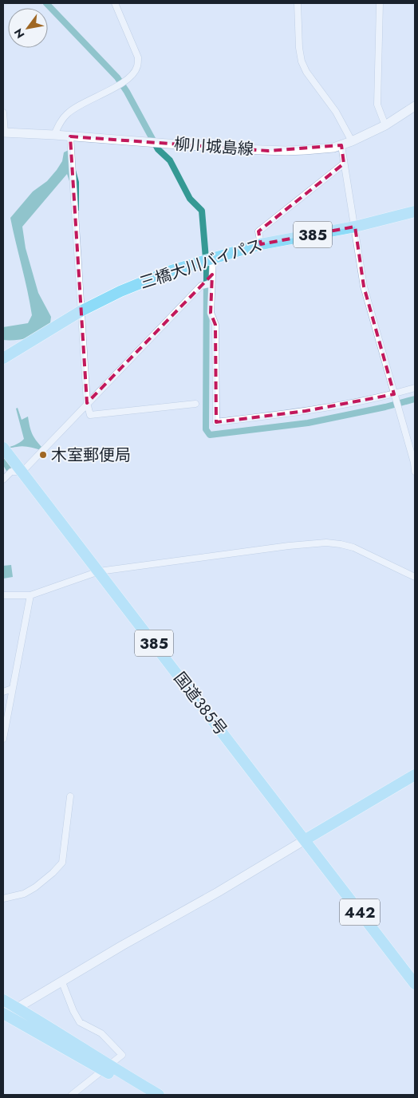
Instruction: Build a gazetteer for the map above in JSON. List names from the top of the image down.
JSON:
{
  "streets": {
    "highway": [
      "385",
      "三橋大川バイパス",
      "国道385号",
      "442"
    ],
    "main road": ["柳川城島線"]
  },
  "crossings": [
    ["国道385号", "442"]
  ],
  "places": ["木室郵便局"],
  "north": "bottom left"
}
